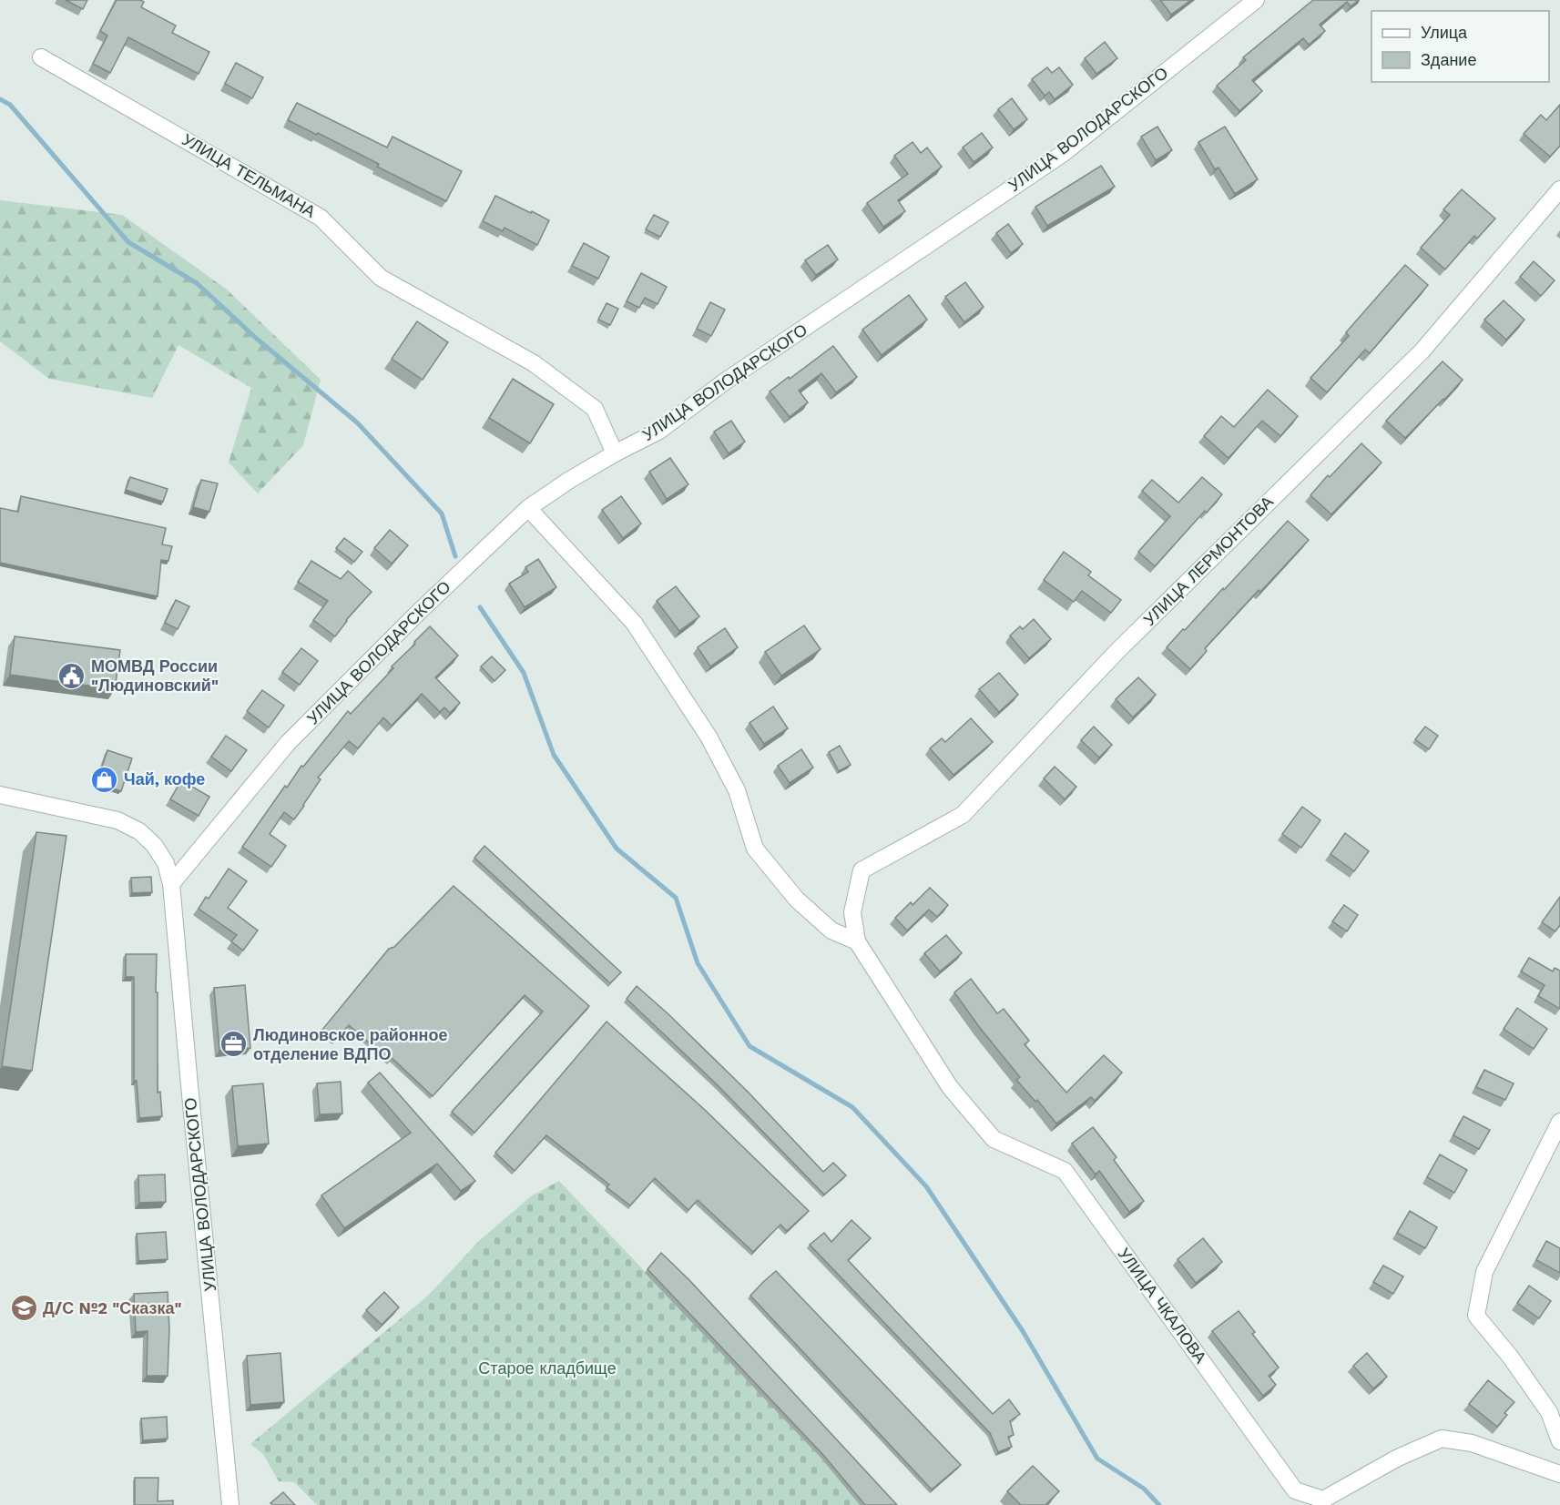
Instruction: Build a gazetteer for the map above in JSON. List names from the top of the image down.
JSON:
{
  "streets": {
    "street": [
      "УЛИЦА ВОЛОДАРСКОГО",
      "УЛИЦА ТЕЛЬМАНА",
      "УЛИЦА ЛЕРМОНТОВА",
      "УЛИЦА ЧКАЛОВА"
    ]
  },
  "crossings": [
    ["УЛИЦА ВОЛОДАРСКОГО", "УЛИЦА ТЕЛЬМАНА"],
    ["УЛИЦА ЛЕРМОНТОВА", "УЛИЦА ЧКАЛОВА"]
  ],
  "parks": ["Старое кладбище"],
  "places": {
    "public building": ["МОМВД России \"Людиновский\""],
    "shop": ["Чай, кофе"],
    "office": ["Людиновское районное отделение ВДПО"],
    "school or university": ["Д/С №2 \"Сказка\""]
  },
  "legend": ["Улица", "Здание"]
}
